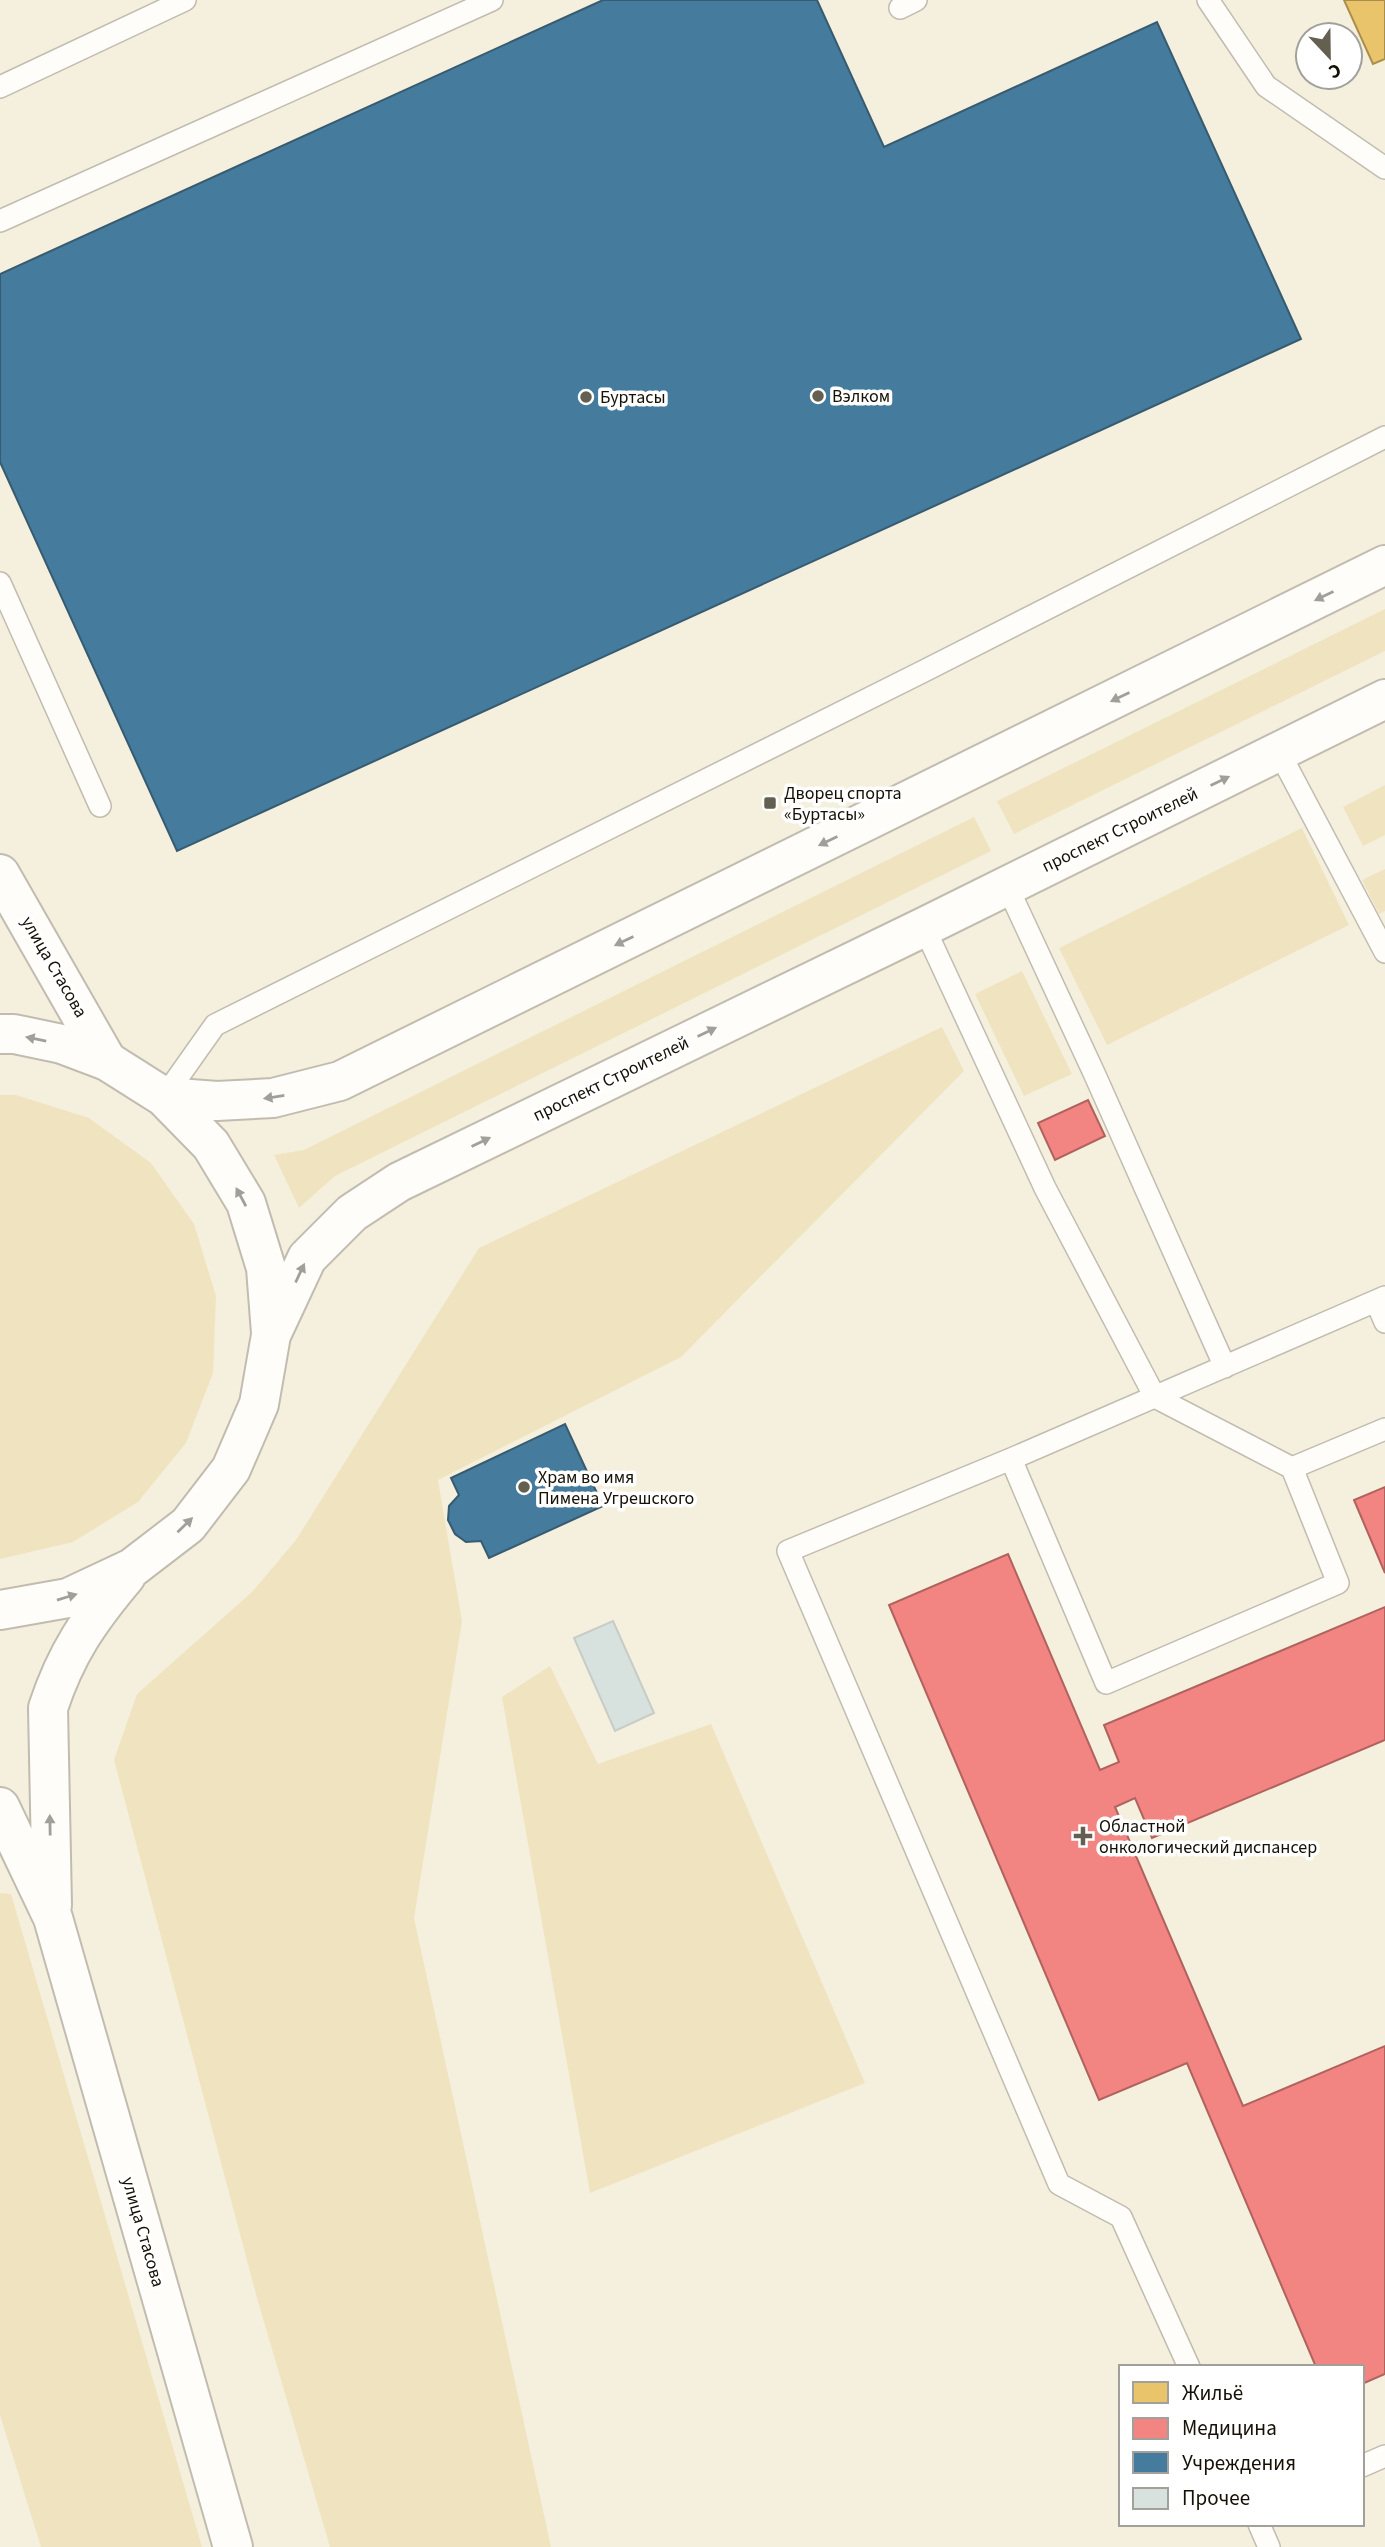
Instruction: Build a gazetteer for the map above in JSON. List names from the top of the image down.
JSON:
{
  "streets": {
    "main road": ["проспект Строителей", "улица Стасова"]
  },
  "crossings": [
    ["проспект Строителей", "улица Стасова"]
  ],
  "places": {
    "other": ["Вэлком", "Буртасы", "Храм во имя Пимена Угрешского"],
    "transit": ["Дворец спорта «Буртасы»"],
    "health": ["Областной онкологический диспансер"]
  },
  "legend": [
    "Жильё",
    "Медицина",
    "Учреждения",
    "Прочее"
  ],
  "north": "bottom"
}
